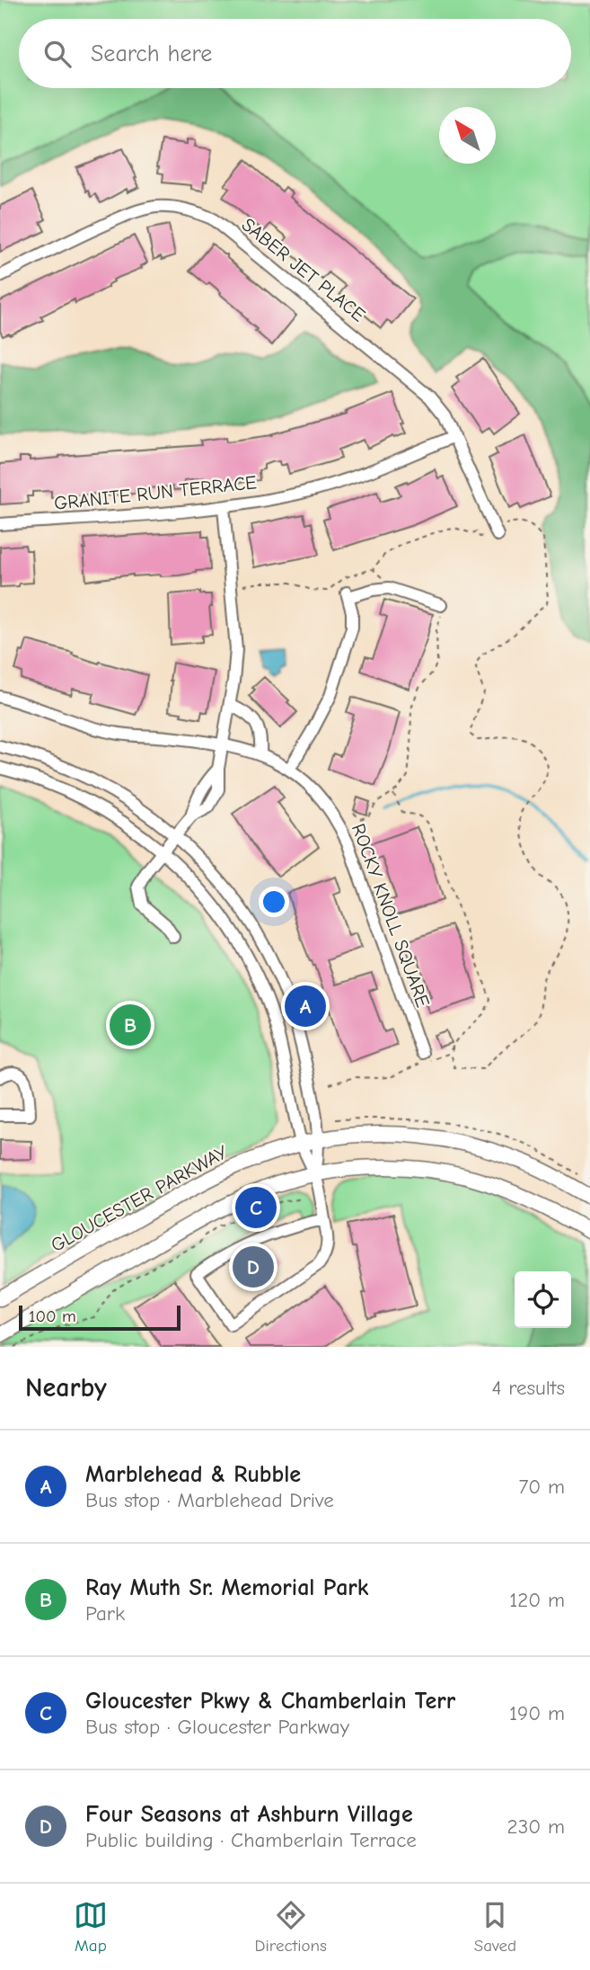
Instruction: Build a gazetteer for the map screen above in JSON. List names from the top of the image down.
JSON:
{
  "streets": {
    "main road": ["GLOUCESTER PARKWAY"],
    "street": ["SABER JET PLACE", "GRANITE RUN TERRACE", "ROCKY KNOLL SQUARE"]
  },
  "crossings": [
    ["SABER JET PLACE", "GRANITE RUN TERRACE"]
  ],
  "scale_bar": "100 m",
  "north": "top left",
  "page": {
    "search": "Search here",
    "pins": [
      "A",
      "B",
      "C",
      "D"
    ],
    "scale": "100 m",
    "heading": ["Nearby", "4 results"],
    "list": [
      {
        "mark": "A",
        "name": "Marblehead & Rubble",
        "note": "Bus stop · Marblehead Drive",
        "value": "70 m"
      },
      {
        "mark": "B",
        "name": "Ray Muth Sr. Memorial Park",
        "note": "Park",
        "value": "120 m"
      },
      {
        "mark": "C",
        "name": "Gloucester Pkwy & Chamberlain Terr",
        "note": "Bus stop · Gloucester Parkway",
        "value": "190 m"
      },
      {
        "mark": "D",
        "name": "Four Seasons at Ashburn Village",
        "note": "Public building · Chamberlain Terrace",
        "value": "230 m"
      }
    ],
    "nav": ["Map", "Directions", "Saved"]
  }
}
